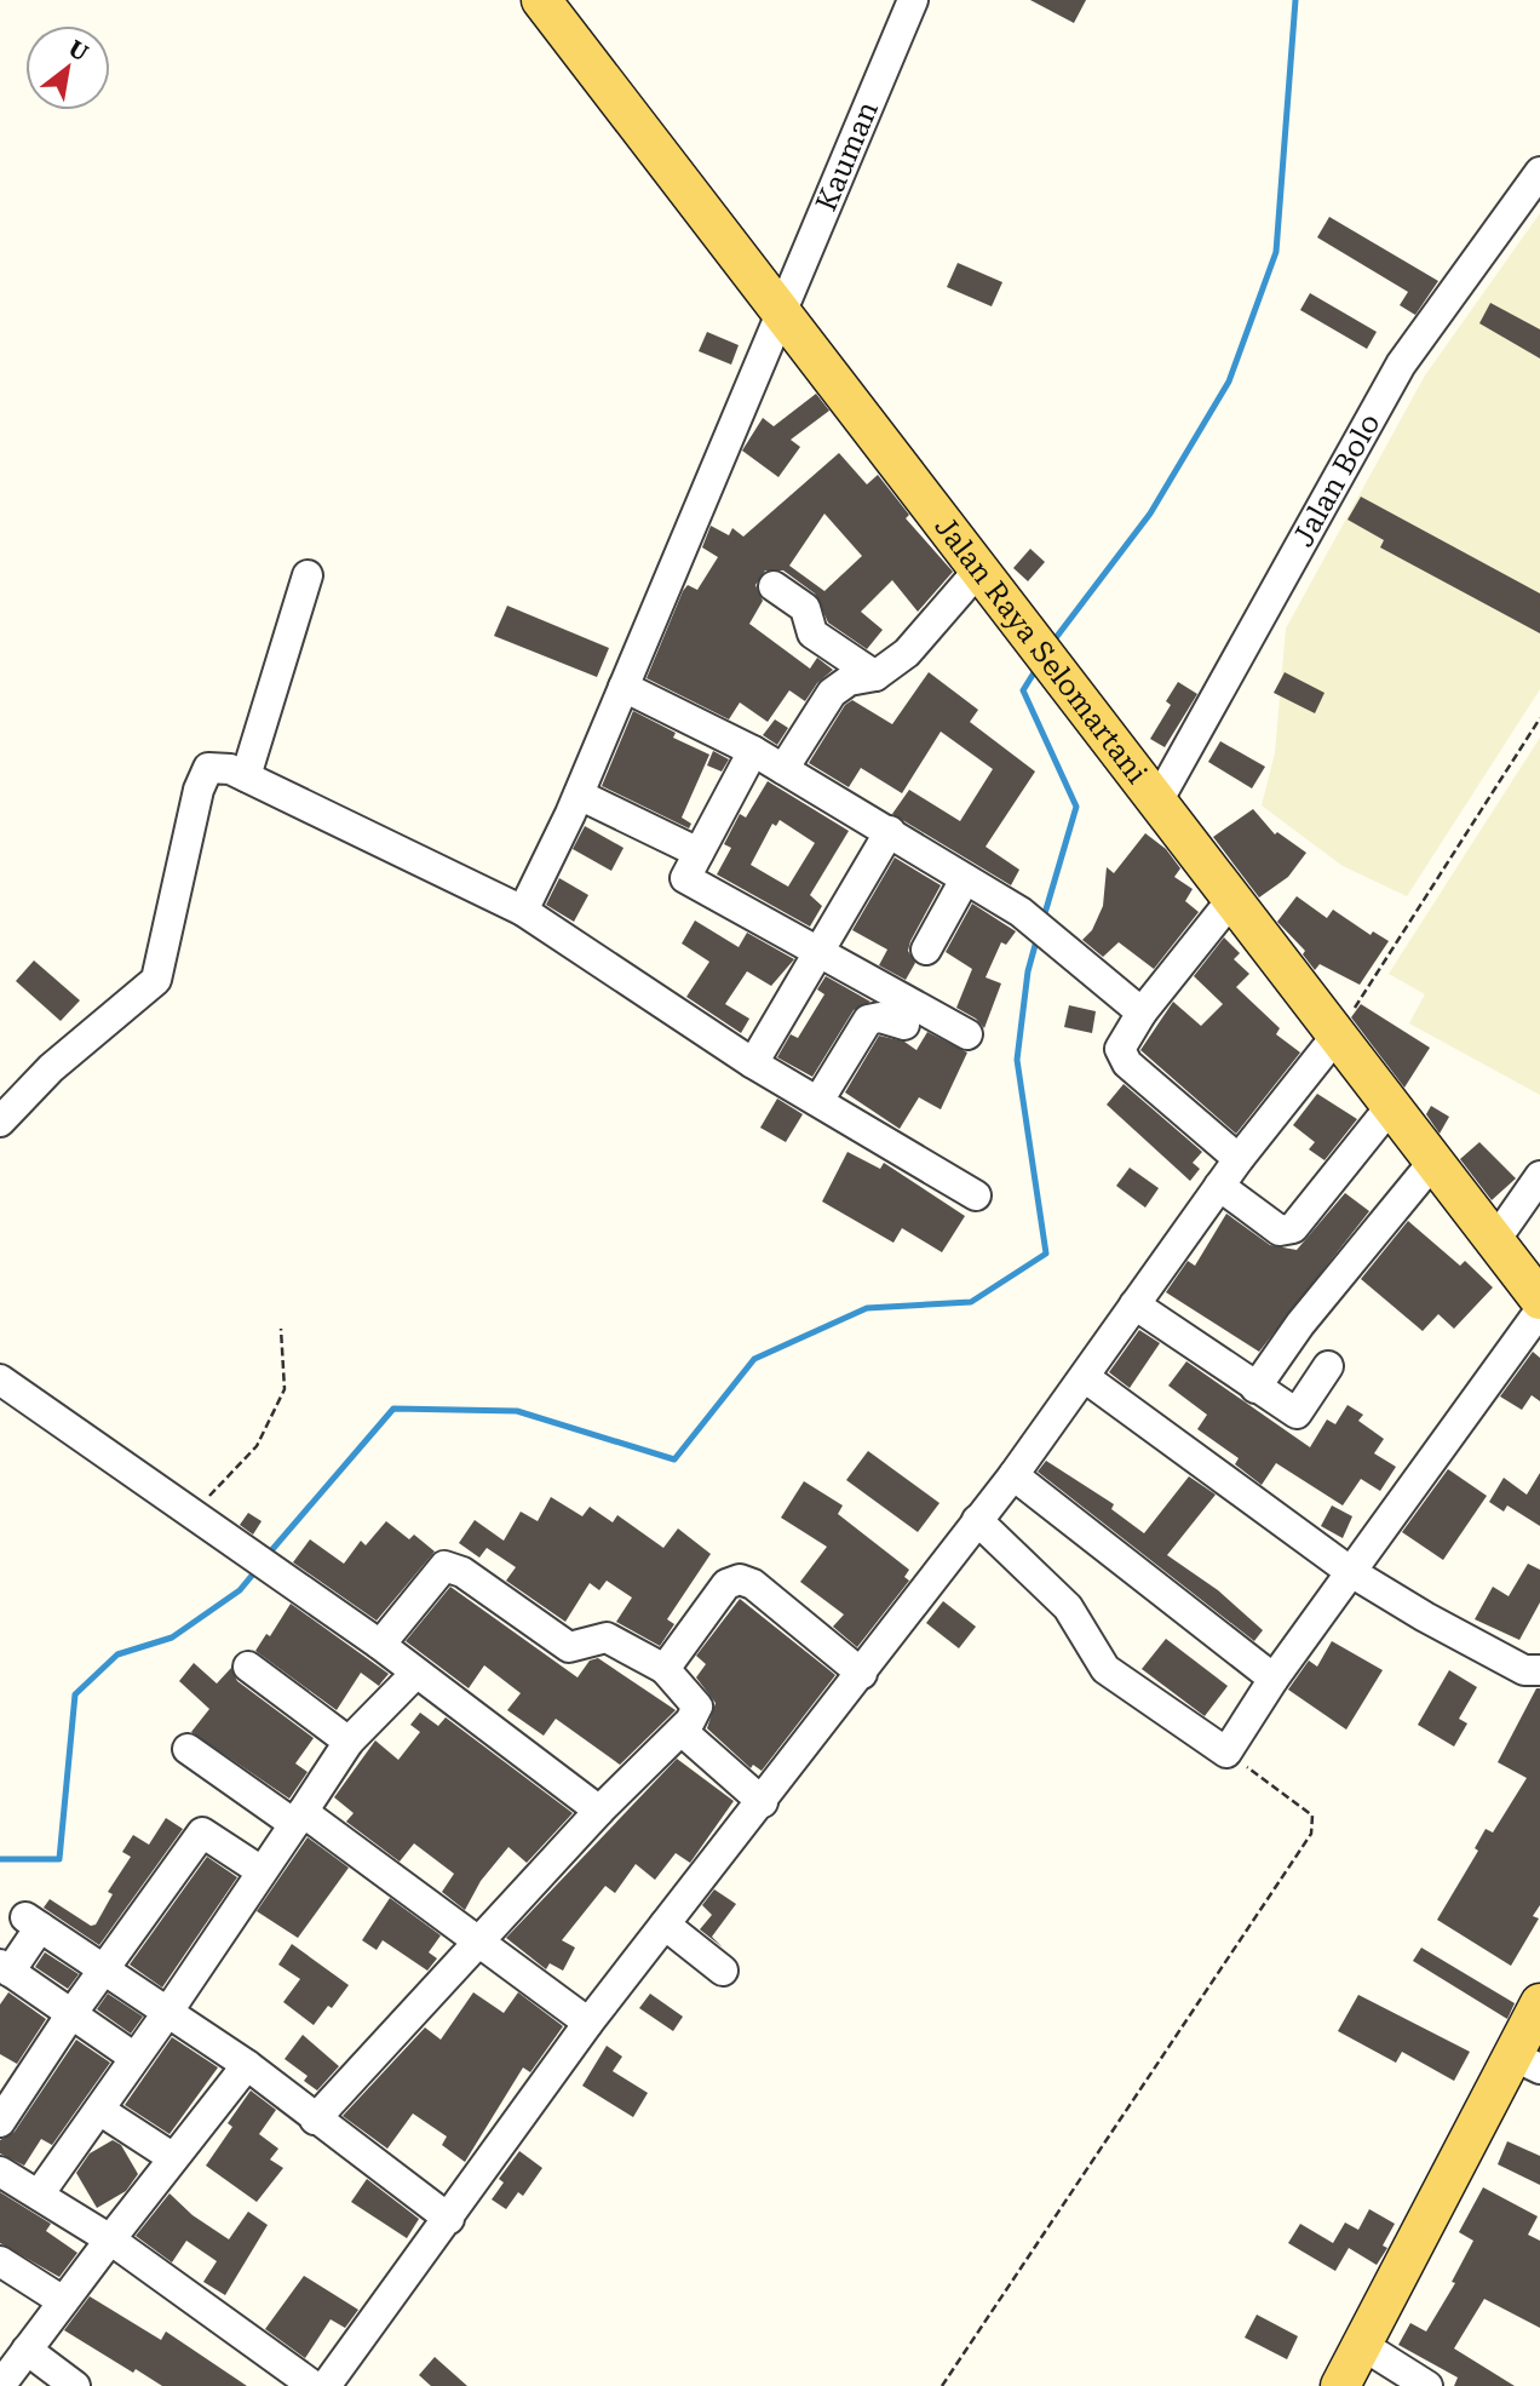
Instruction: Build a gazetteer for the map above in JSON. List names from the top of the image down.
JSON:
{
  "streets": {
    "main road": ["Jalan Raya Selomartani"],
    "street": ["Kauman", "Jalan Bolo"]
  },
  "crossings": [
    ["Kauman", "Jalan Raya Selomartani"],
    ["Jalan Bolo", "Jalan Raya Selomartani"]
  ],
  "north": "top right"
}
